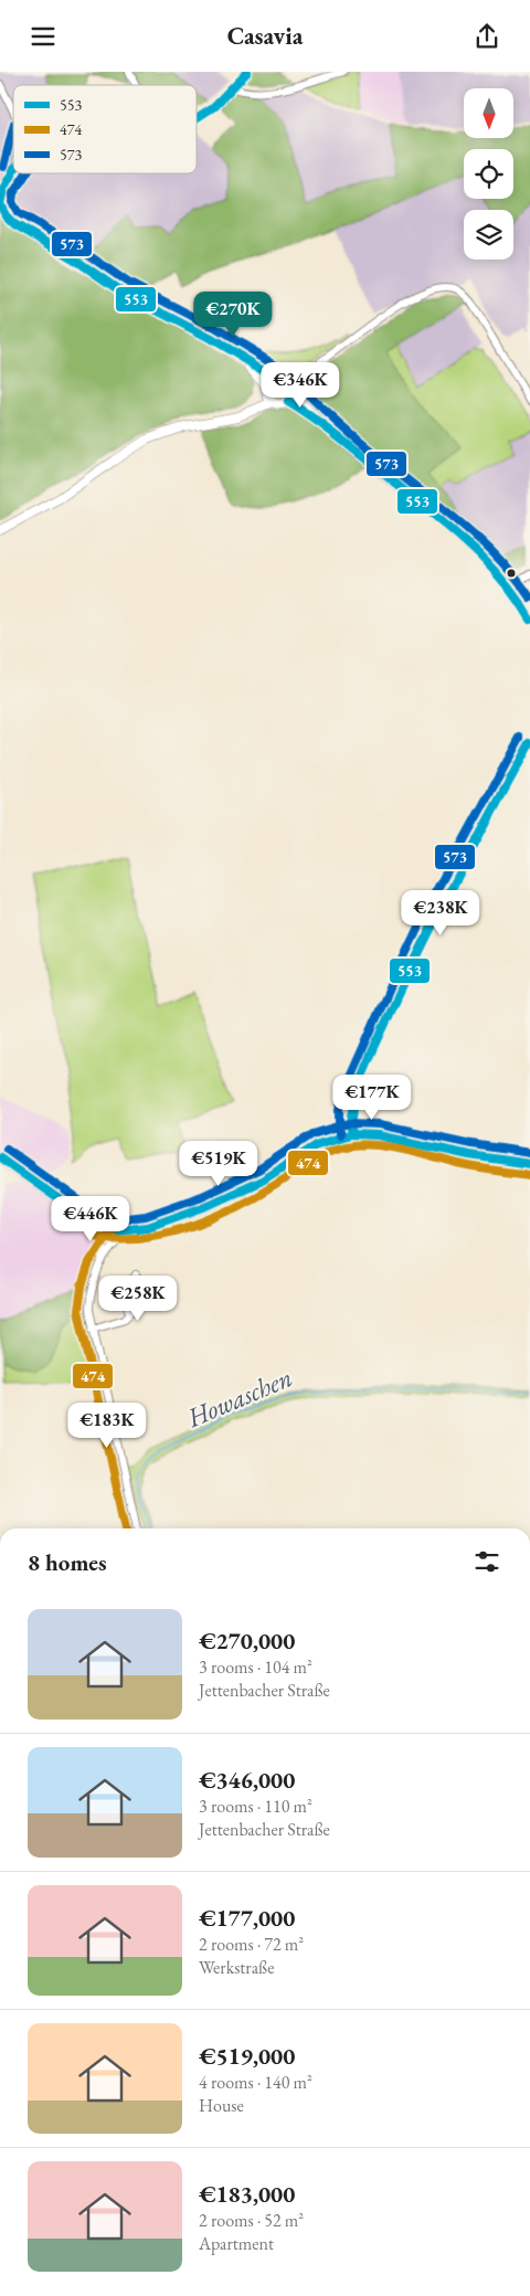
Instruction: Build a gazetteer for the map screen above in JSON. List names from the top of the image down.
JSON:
{
  "water": ["Howaschen"],
  "lines": ["transit line 553", "transit line 573", "transit line 474"],
  "legend": ["553", "474", "573"],
  "north": "bottom",
  "page": {
    "header": "Casavia",
    "price": [
      "€270K",
      "€346K",
      "€238K",
      "€177K",
      "€519K",
      "€446K",
      "€258K",
      "€183K"
    ],
    "heading": "8 homes",
    "list": [
      {
        "name": "€270,000",
        "note": "3 rooms · 104 m² · Jettenbacher Straße"
      },
      {
        "name": "€346,000",
        "note": "3 rooms · 110 m² · Jettenbacher Straße"
      },
      {
        "name": "€177,000",
        "note": "2 rooms · 72 m² · Werkstraße"
      },
      {
        "name": "€519,000",
        "note": "4 rooms · 140 m² · House"
      },
      {
        "name": "€183,000",
        "note": "2 rooms · 52 m² · Apartment"
      }
    ]
  }
}
